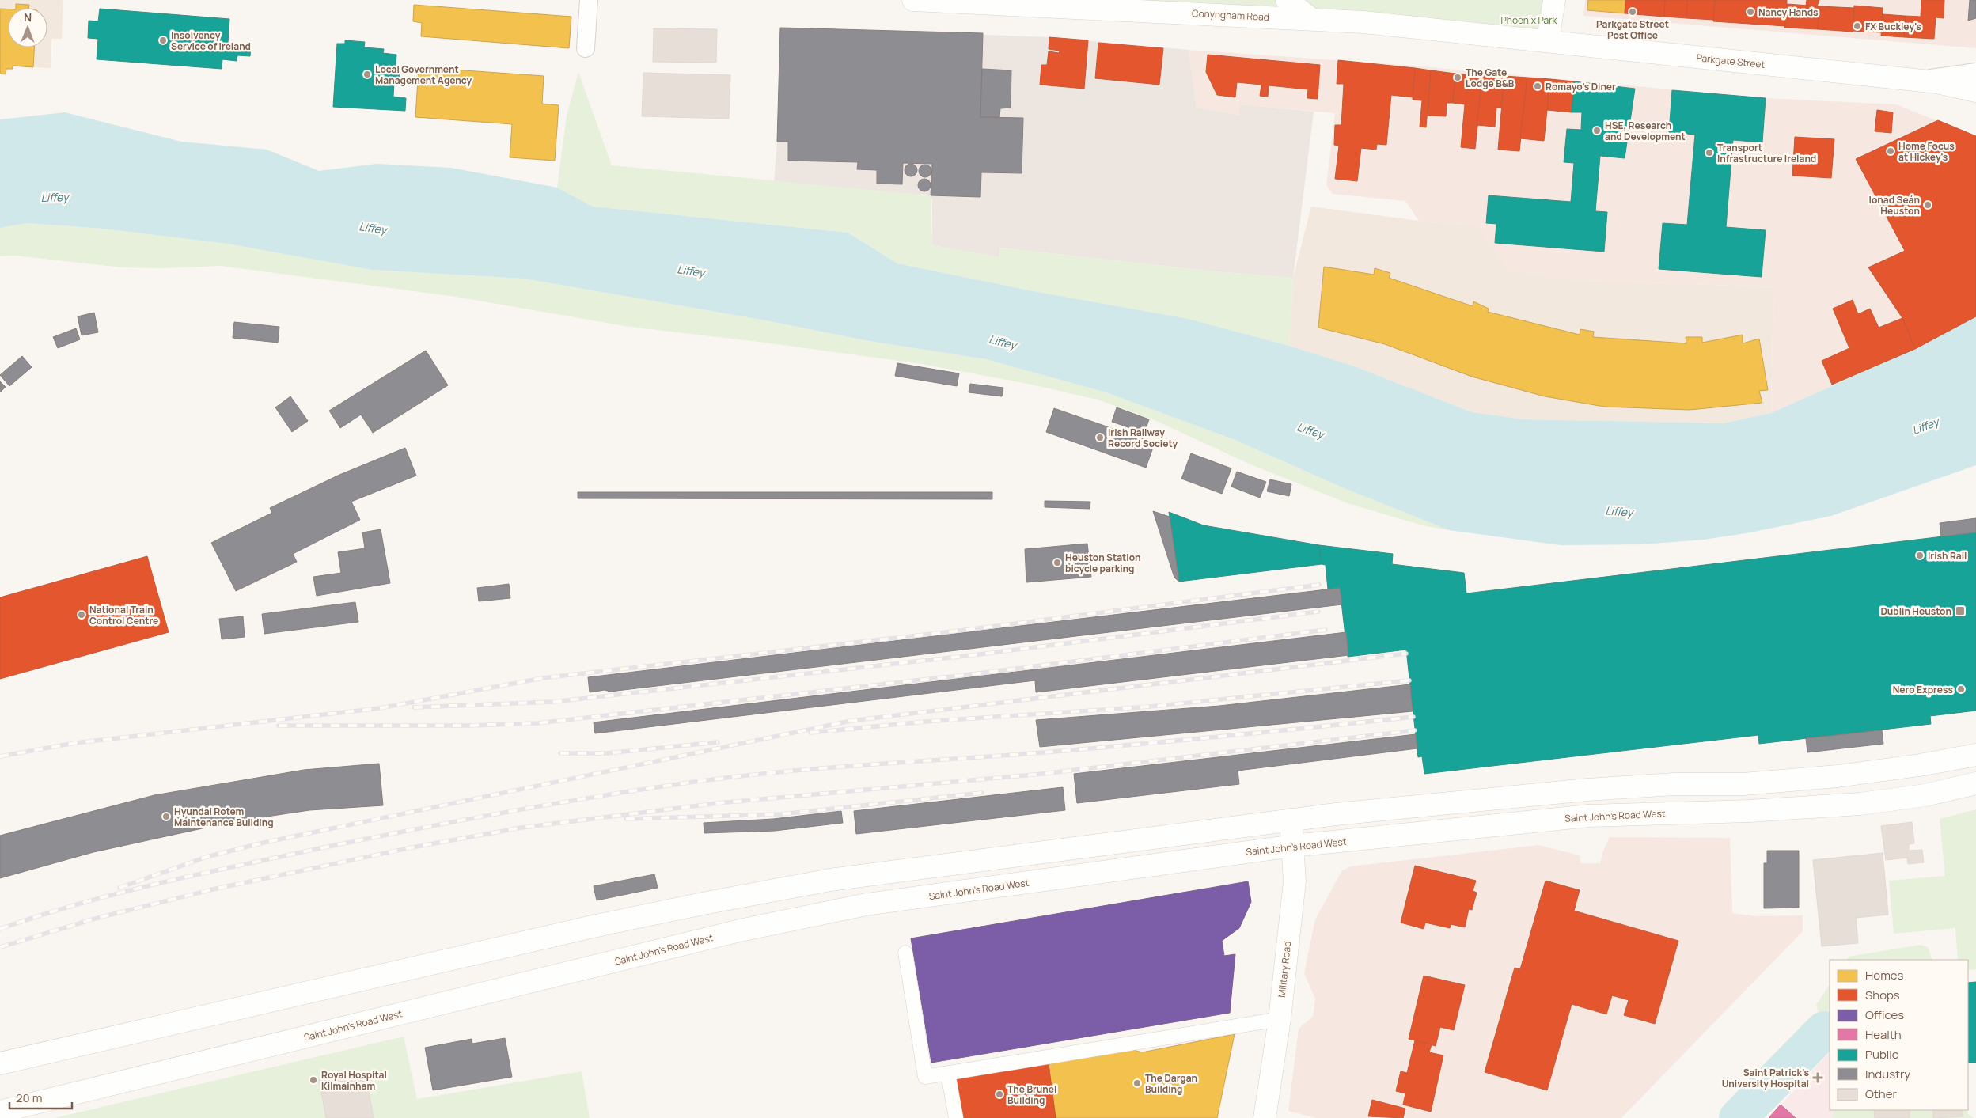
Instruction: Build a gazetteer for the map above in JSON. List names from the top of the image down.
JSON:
{
  "streets": {
    "main road": [
      "Conyngham Road",
      "Parkgate Street",
      "Saint John's Road West",
      "Military Road"
    ]
  },
  "crossings": [
    ["Conyngham Road", "Parkgate Street"],
    ["Saint John's Road West", "Military Road"]
  ],
  "water": ["Liffey"],
  "parks": ["Phoenix Park"],
  "places": {
    "other": [
      "Parkgate Street Post Office",
      "Nancy Hands",
      "FX Buckley's",
      "Insolvency Service of Ireland",
      "Local Government Management Agency",
      "The Gate Lodge B&B",
      "Romayo's Diner",
      "HSE, Research and Development",
      "Home Focus at Hickey's",
      "Transport Infrastructure Ireland",
      "Ionad Seán Heuston",
      "Irish Railway Record Society",
      "Irish Rail",
      "Heuston Station bicycle parking",
      "National Train Control Centre",
      "Nero Express",
      "Hyundai Rotem Maintenance Building",
      "Royal Hospital Kilmainham",
      "The Dargan Building",
      "The Brunel Building"
    ],
    "transit": ["Dublin Heuston"],
    "health": ["Saint Patrick’s University Hospital"]
  },
  "legend": [
    "Homes",
    "Shops",
    "Offices",
    "Health",
    "Public",
    "Industry",
    "Other"
  ],
  "scale_bar": "20 m",
  "north": "top"
}
